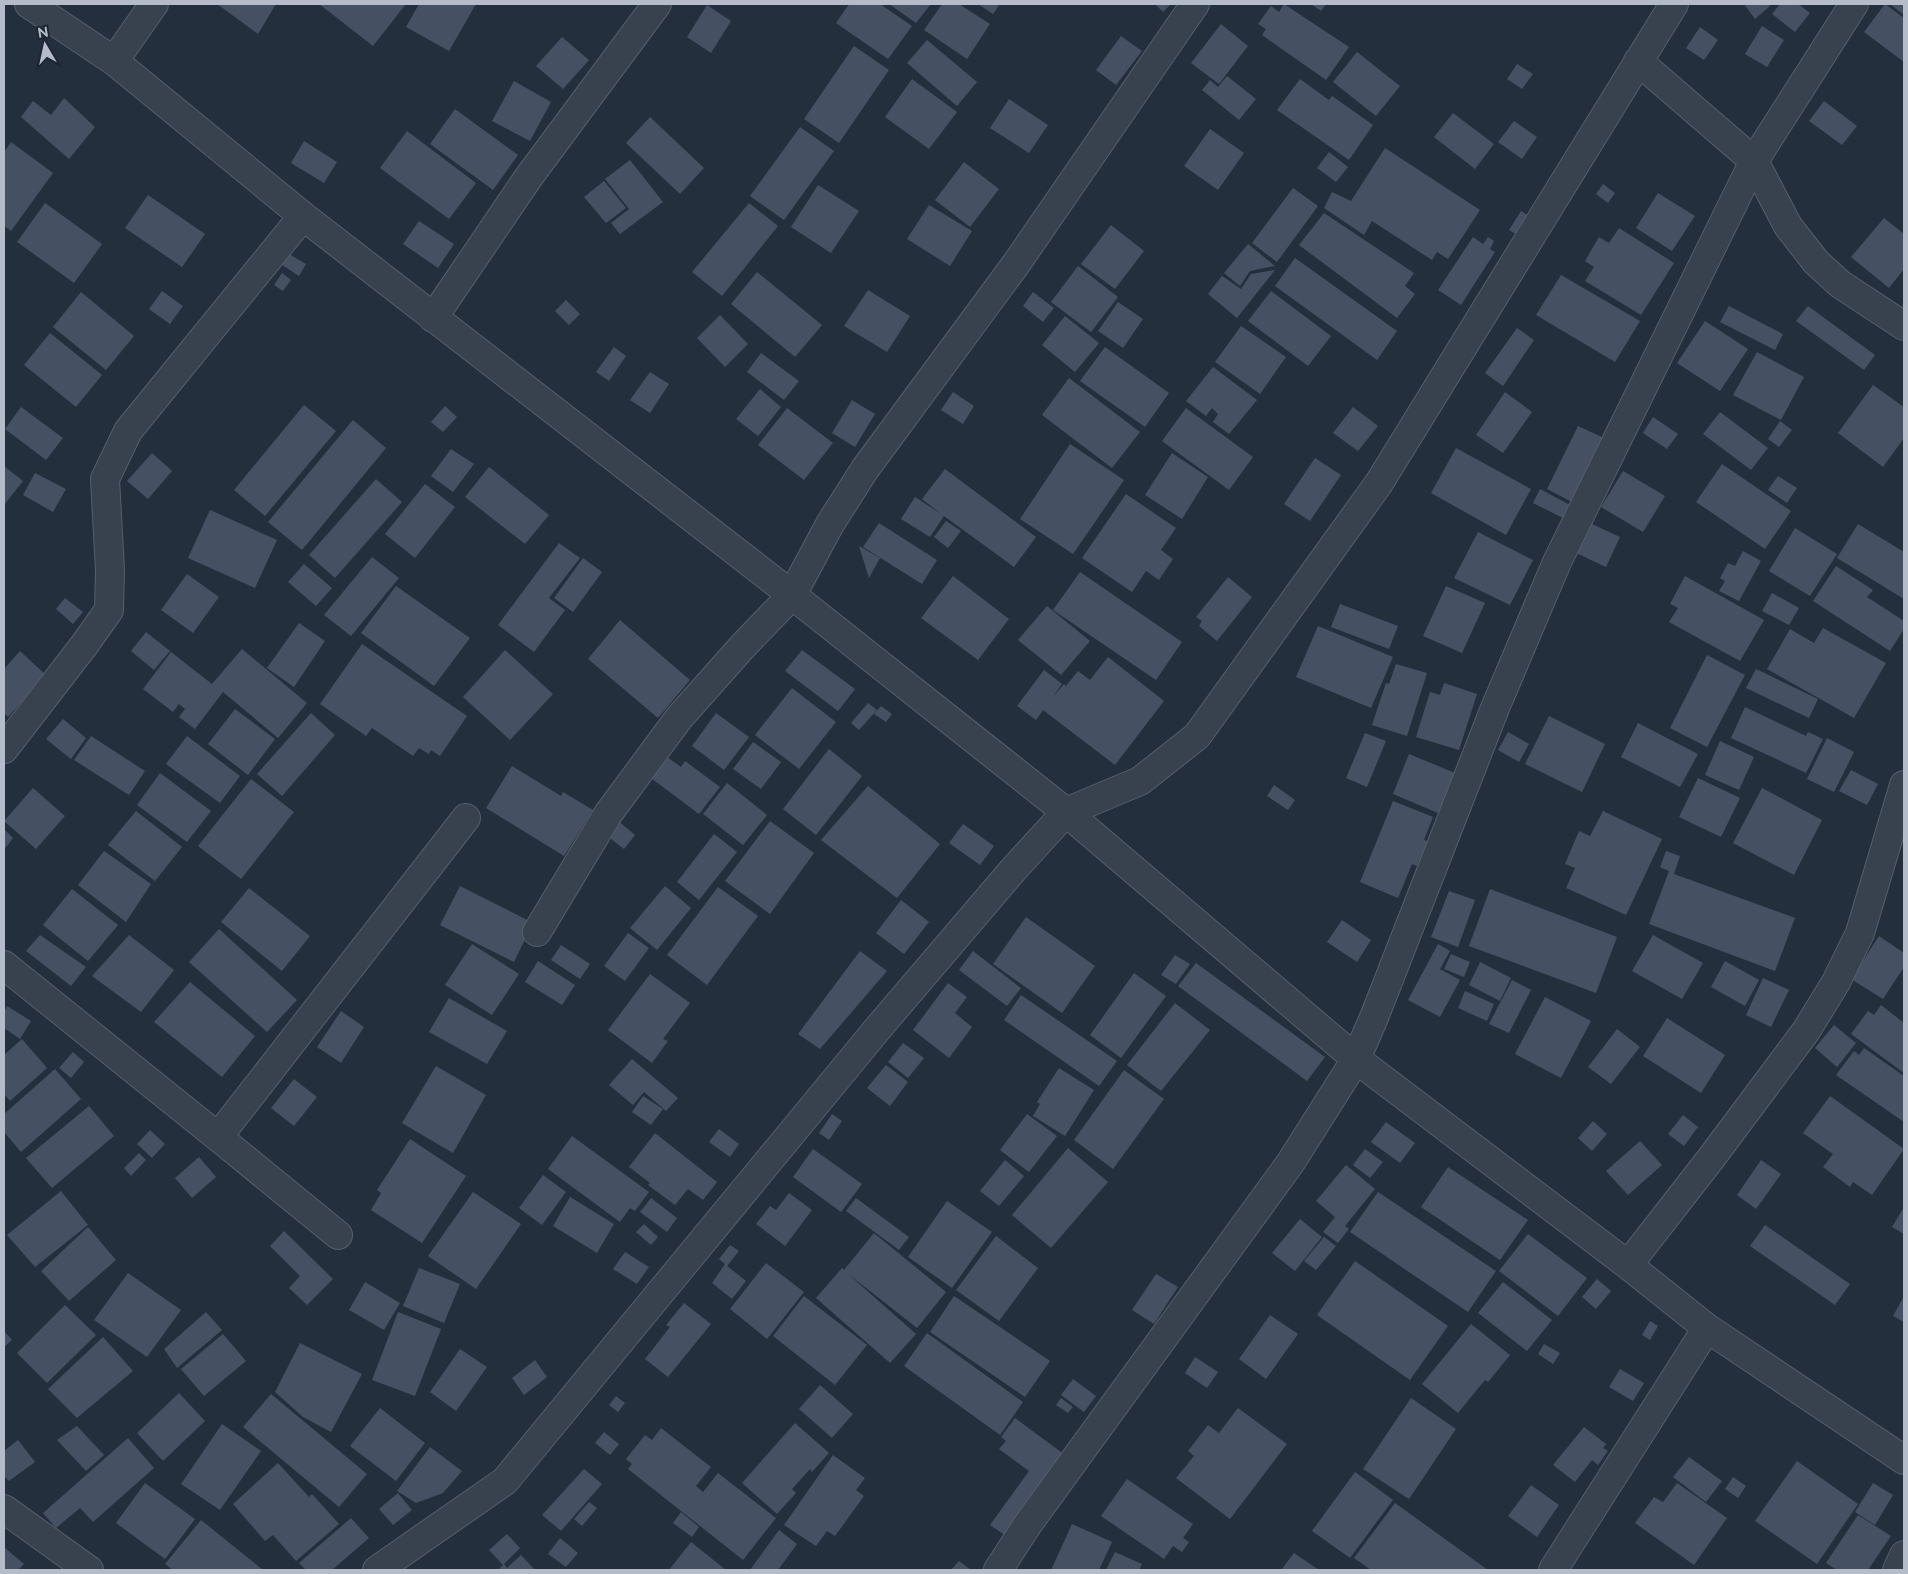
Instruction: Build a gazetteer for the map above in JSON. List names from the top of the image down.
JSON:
{
  "north": "top"
}
